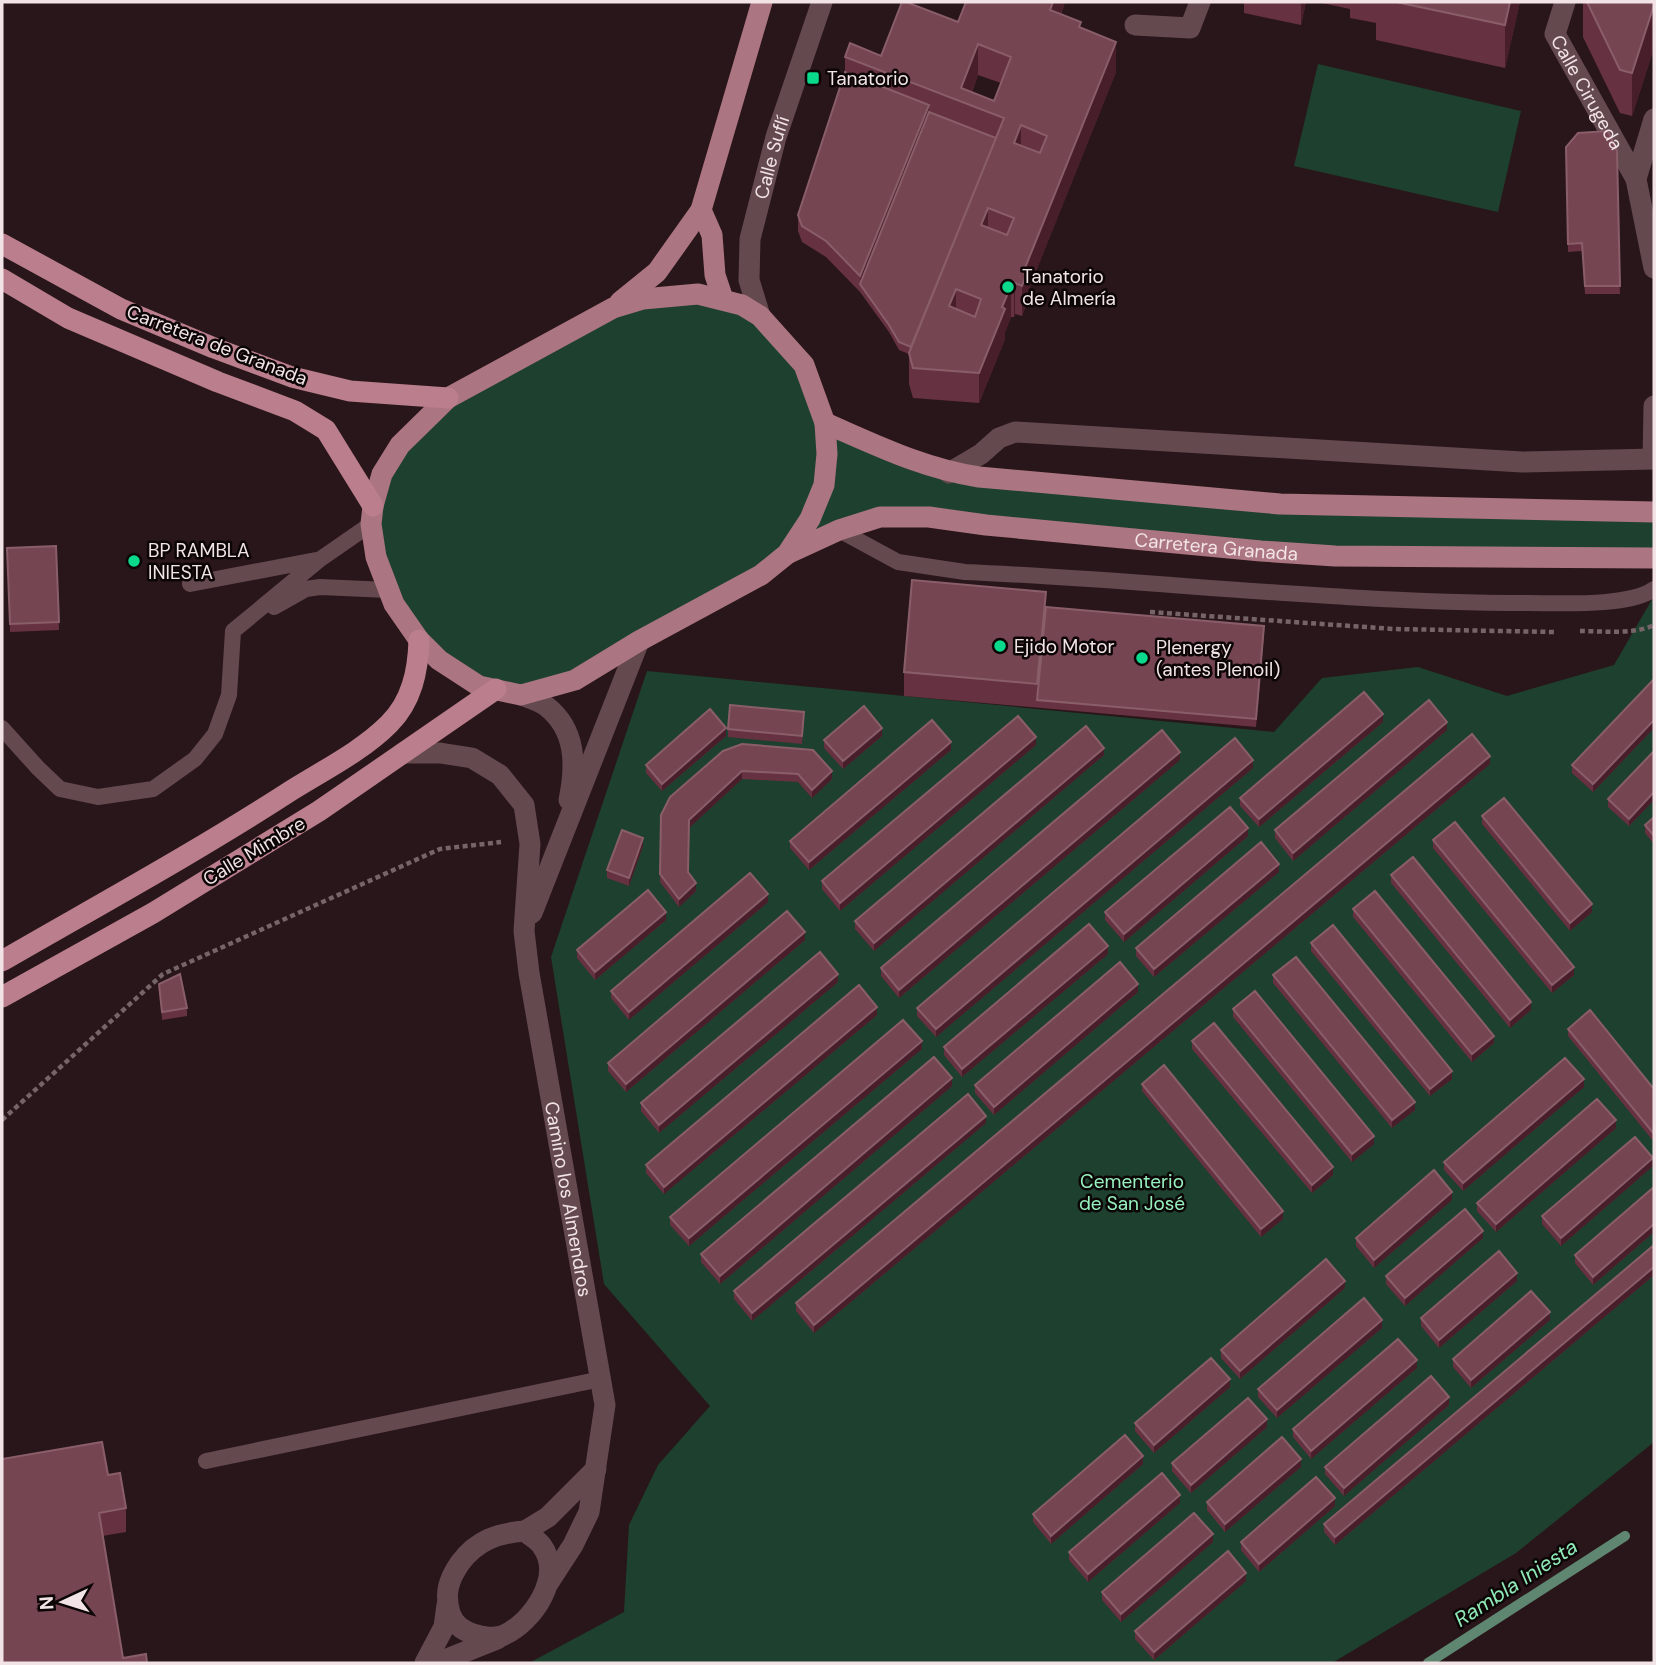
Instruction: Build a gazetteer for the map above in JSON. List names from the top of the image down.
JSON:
{
  "streets": {
    "highway": ["Carretera de Granada", "Calle Mimbre"],
    "main road": ["Carretera Granada"],
    "street": ["Calle Cirugeda", "Calle Suflí", "Camino los Almendros"]
  },
  "crossings": [
    ["Calle Mimbre", "Camino los Almendros"]
  ],
  "water": ["Rambla Iniesta"],
  "parks": ["Cementerio de San José"],
  "places": {
    "transit": ["Tanatorio"],
    "other": [
      "Tanatorio de Almería",
      "BP RAMBLA INIESTA",
      "Ejido Motor",
      "Plenergy (antes Plenoil)"
    ]
  },
  "north": "left"
}
